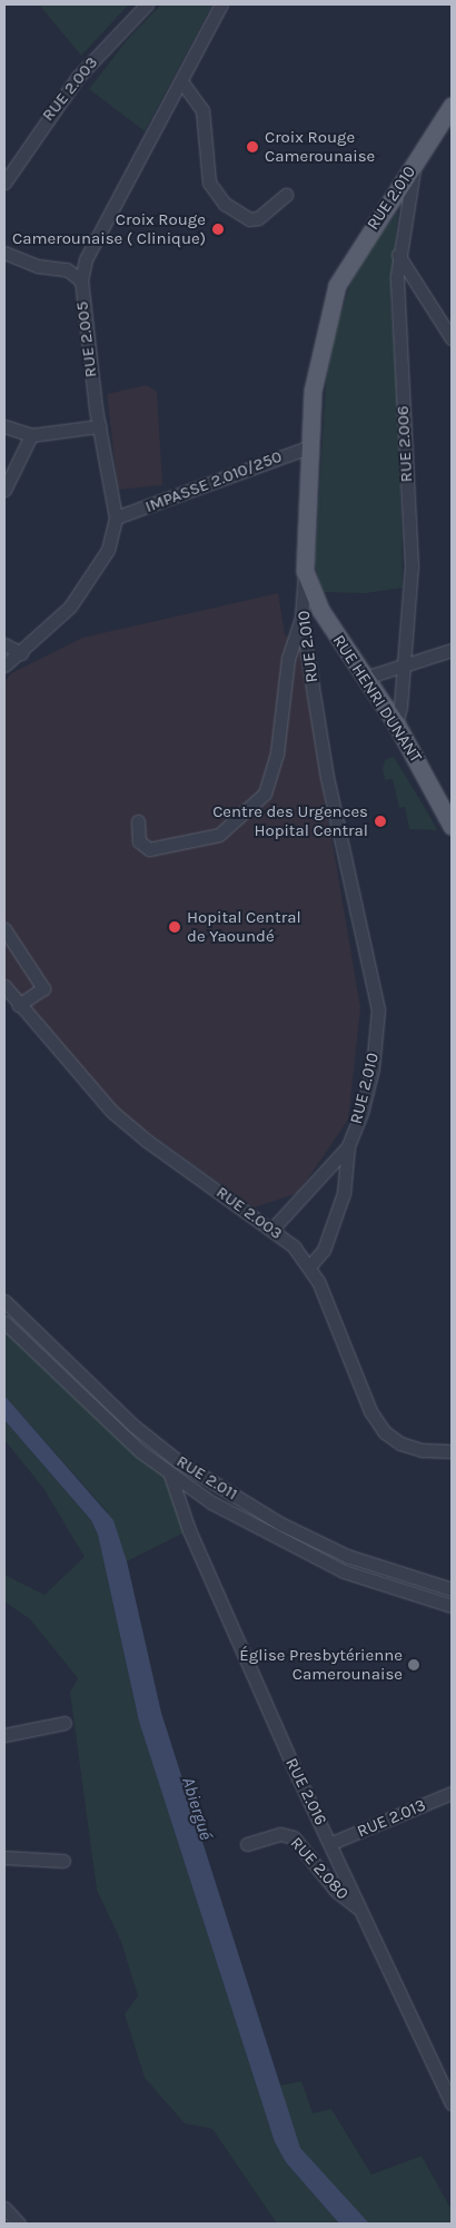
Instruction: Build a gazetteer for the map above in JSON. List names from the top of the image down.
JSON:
{
  "streets": {
    "main road": ["RUE 2.010", "RUE HENRI DUNANT"],
    "street": [
      "RUE 2.003",
      "RUE 2.005",
      "RUE 2.006",
      "IMPASSE 2.010/250",
      "RUE 2.011",
      "RUE 2.016",
      "RUE 2.013",
      "RUE 2.080"
    ]
  },
  "crossings": [
    ["RUE 2.003", "RUE 2.010"],
    ["RUE 2.010", "RUE 2.006"],
    ["RUE 2.010", "IMPASSE 2.010/250"],
    ["RUE 2.010", "RUE HENRI DUNANT"],
    ["RUE 2.005", "IMPASSE 2.010/250"],
    ["RUE 2.006", "RUE HENRI DUNANT"],
    ["RUE 2.011", "RUE 2.016"],
    ["RUE 2.016", "RUE 2.013"],
    ["RUE 2.016", "RUE 2.080"]
  ],
  "water": ["Abiergué"],
  "places": [
    "Croix Rouge Camerounaise",
    "Croix Rouge Camerounaise ( Clinique)",
    "Centre des Urgences Hopital Central",
    "Hopital Central de Yaoundé",
    "Église Presbytérienne Camerounaise"
  ]
}
